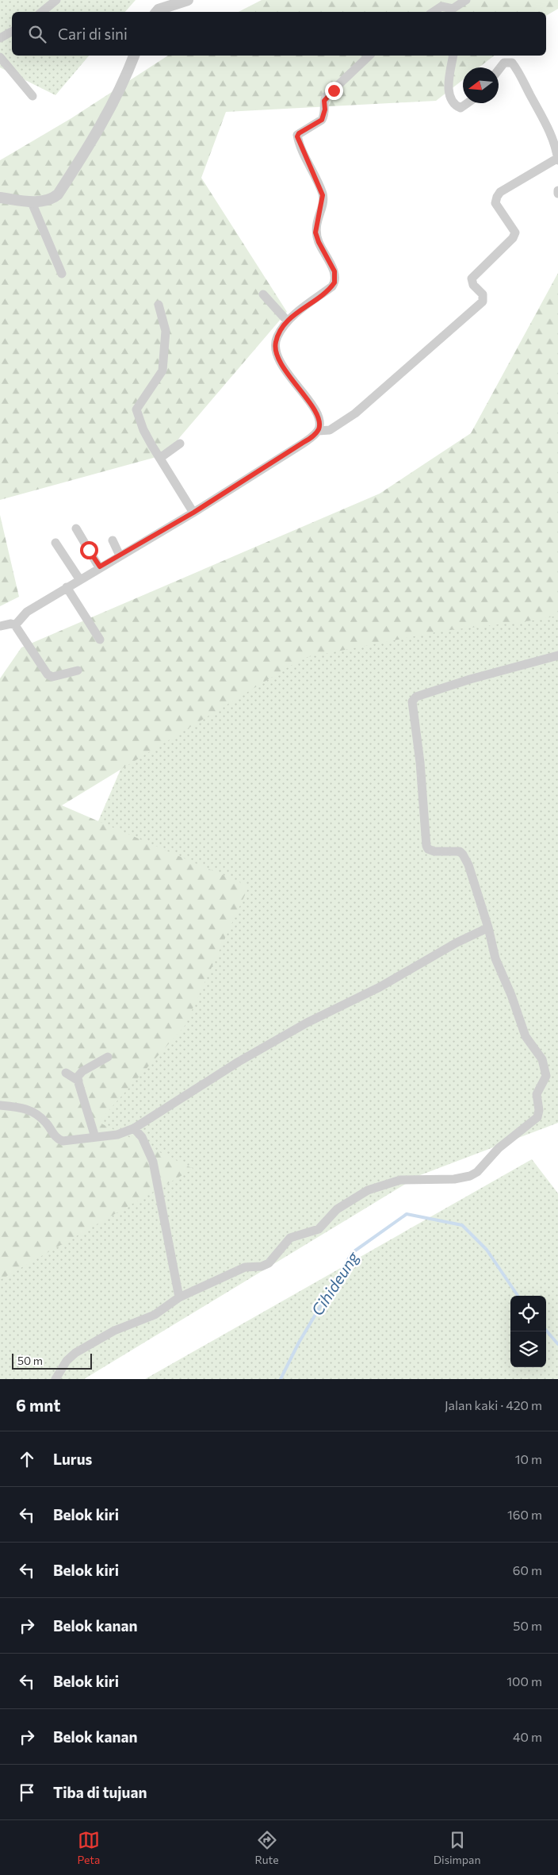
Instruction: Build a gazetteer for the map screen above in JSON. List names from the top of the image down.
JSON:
{
  "water": ["Cihideung"],
  "scale_bar": "50 m",
  "north": "left",
  "page": {
    "search": "Cari di sini",
    "scale": "50 m",
    "heading": ["6 mnt", "Jalan kaki · 420 m"],
    "list": [
      ["Lurus", "10 m"],
      ["Belok kiri", "160 m"],
      ["Belok kiri", "60 m"],
      ["Belok kanan", "50 m"],
      ["Belok kiri", "100 m"],
      ["Belok kanan", "40 m"],
      "Tiba di tujuan"
    ],
    "nav": ["Peta", "Rute", "Disimpan"]
  }
}
